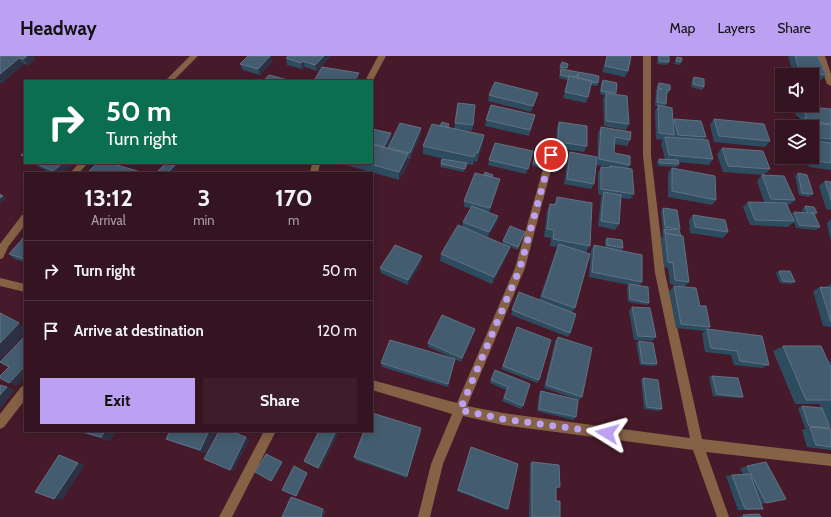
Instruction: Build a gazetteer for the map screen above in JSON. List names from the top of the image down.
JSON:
{
  "page": {
    "header": "Headway",
    "nav": ["Map", "Layers", "Share"],
    "turn": ["50 m", "Turn right"],
    "eta": [
      "13:12",
      "Arrival",
      "3",
      "min",
      "170",
      "m"
    ],
    "list": [
      {
        "name": "Turn right",
        "value": "50 m"
      },
      {
        "name": "Arrive at destination",
        "value": "120 m"
      }
    ],
    "buttons": ["Exit", "Share"]
  }
}
